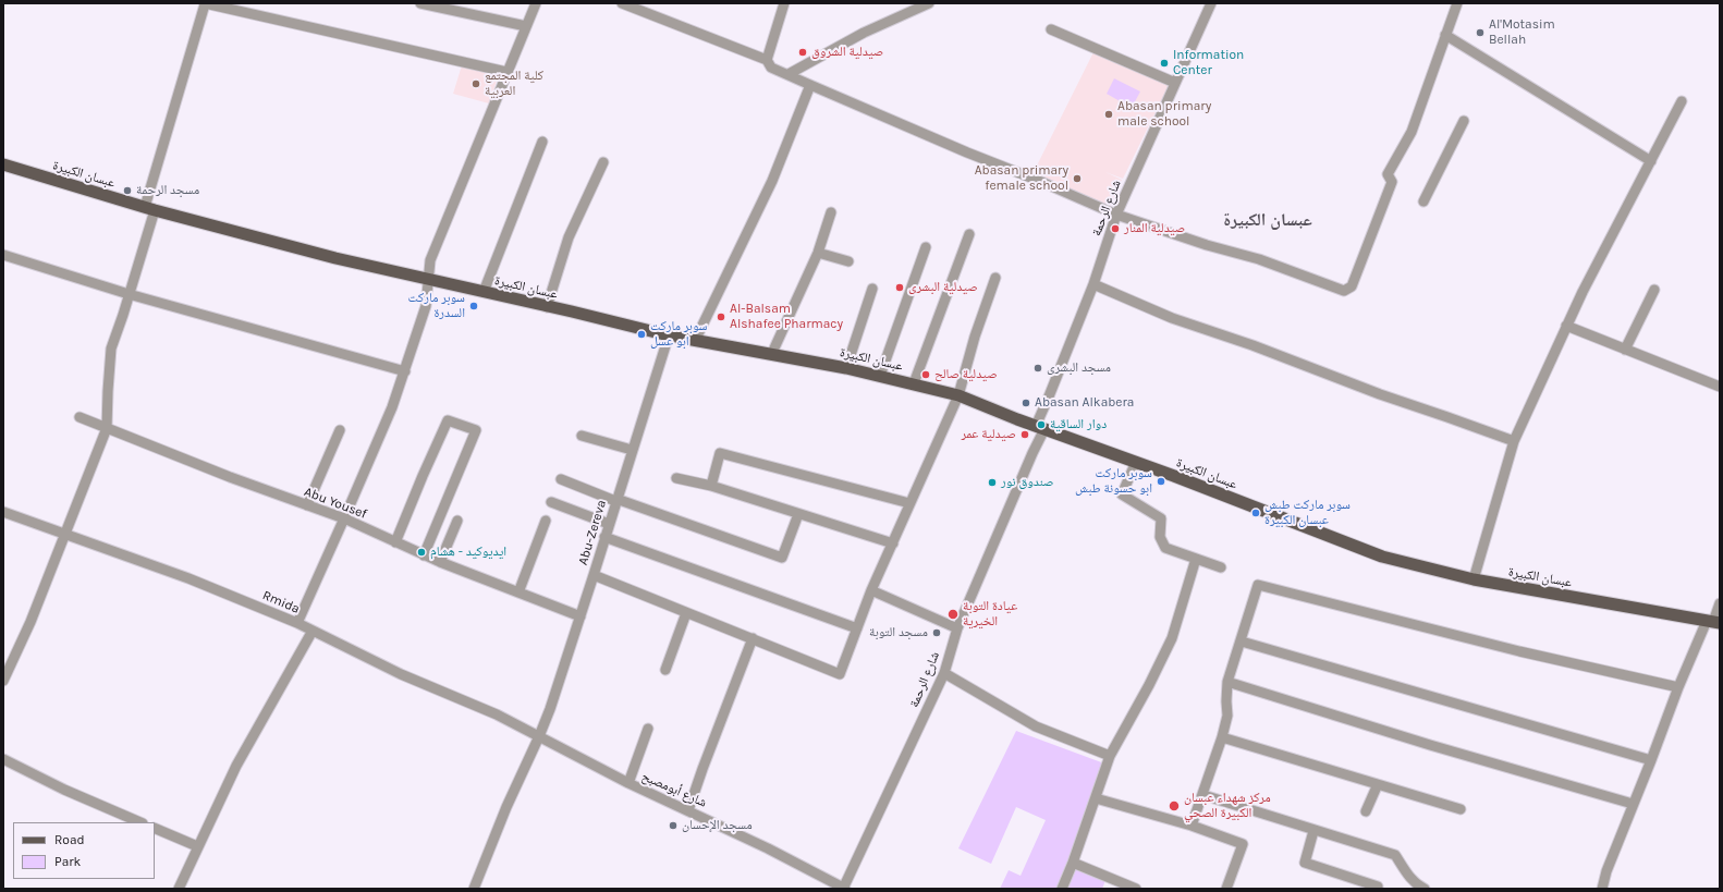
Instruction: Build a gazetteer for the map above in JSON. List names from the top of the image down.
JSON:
{
  "streets": {
    "main road": ["عبسان الكبيرة"],
    "street": [
      "شارع الرحمة",
      "Abu Yousef",
      "Abu-Zereva",
      "Rmida",
      "شارع أبومصبح"
    ]
  },
  "crossings": [
    ["عبسان الكبيرة", "شارع الرحمة"],
    ["عبسان الكبيرة", "Abu-Zereva"],
    ["شارع الرحمة", "شارع أبومصبح"],
    ["Abu Yousef", "Abu-Zereva"],
    ["Abu-Zereva", "Rmida"],
    ["Abu-Zereva", "شارع أبومصبح"],
    ["Rmida", "شارع أبومصبح"]
  ],
  "districts": ["عبسان الكبيرة"],
  "places": [
    "Al'Motasim Bellah",
    "صيدلية الشروق",
    "Information Center",
    "كلية المجتمع العربية",
    "Abasan primary male school",
    "Abasan primary female school",
    "مسجد الرحمة",
    "صيدلية المنار",
    "صيدلية البشرى",
    "سوبر ماركت السدرة",
    "Al-Balsam Alshafee Pharmacy",
    "سوبر ماركت ابو عسل",
    "مسجد البشرى",
    "صيدلية صالح",
    "Abasan Alkabera",
    "دوار الساقية",
    "صيدلية عمر",
    "سوبر ماركت ابو حسونة طبش",
    "صندوق نور",
    "سوبر ماركت طبش عبسان الكبيرة",
    "ايديوكيد - هشام",
    "عيادة التوبة الخيرية",
    "مسجد التوبة",
    "مركز شهداء عبسان الكبيرة الصحي",
    "مسجد الإحسان"
  ],
  "legend": ["Road", "Park"]
}
